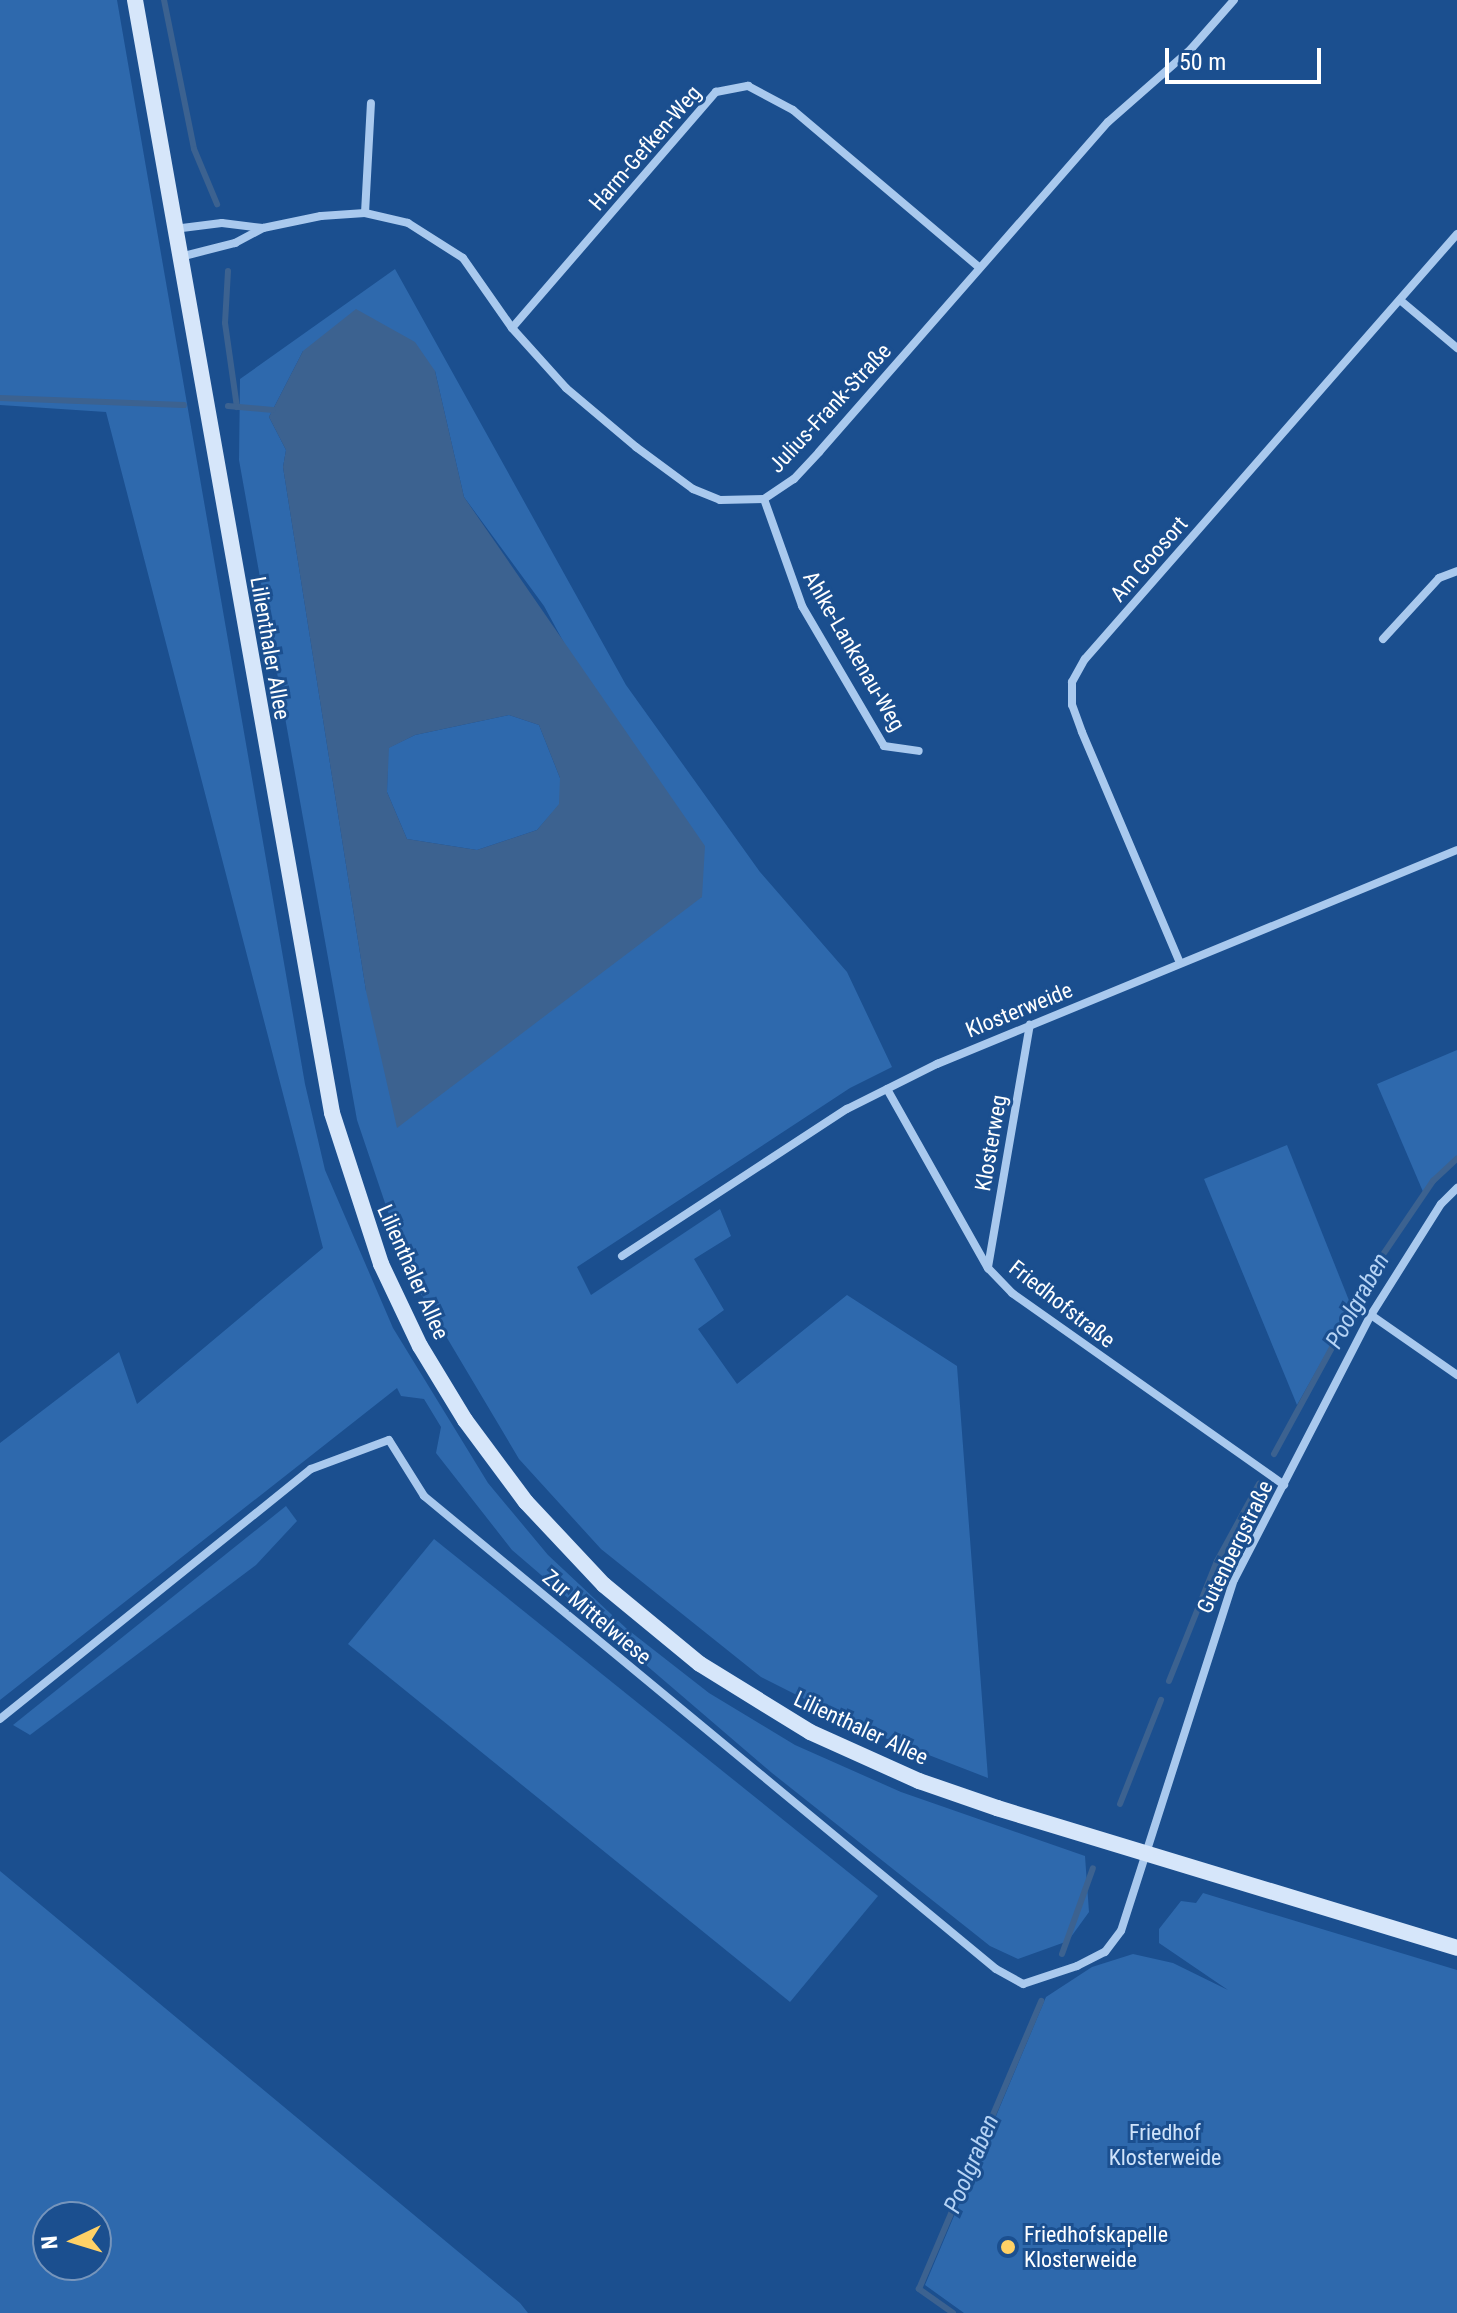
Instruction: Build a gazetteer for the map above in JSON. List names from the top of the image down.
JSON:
{
  "streets": {
    "main road": ["Lilienthaler Allee"],
    "street": [
      "Harm-Gefken-Weg",
      "Julius-Frank-Straße",
      "Am Goosort",
      "Ahlke-Lankenau-Weg",
      "Klosterweide",
      "Klosterweg",
      "Friedhofstraße",
      "Gutenbergstraße",
      "Zur Mittelwiese"
    ]
  },
  "crossings": [
    ["Harm-Gefken-Weg", "Julius-Frank-Straße"],
    ["Julius-Frank-Straße", "Lilienthaler Allee"],
    ["Julius-Frank-Straße", "Ahlke-Lankenau-Weg"],
    ["Am Goosort", "Klosterweide"],
    ["Lilienthaler Allee", "Gutenbergstraße"],
    ["Lilienthaler Allee", "Zur Mittelwiese"],
    ["Klosterweide", "Klosterweg"],
    ["Klosterweide", "Friedhofstraße"],
    ["Klosterweg", "Friedhofstraße"],
    ["Friedhofstraße", "Gutenbergstraße"],
    ["Gutenbergstraße", "Zur Mittelwiese"]
  ],
  "water": ["Poolgraben"],
  "parks": ["Friedhof Klosterweide"],
  "places": ["Friedhofskapelle Klosterweide"],
  "scale_bar": "50 m",
  "north": "left"
}
